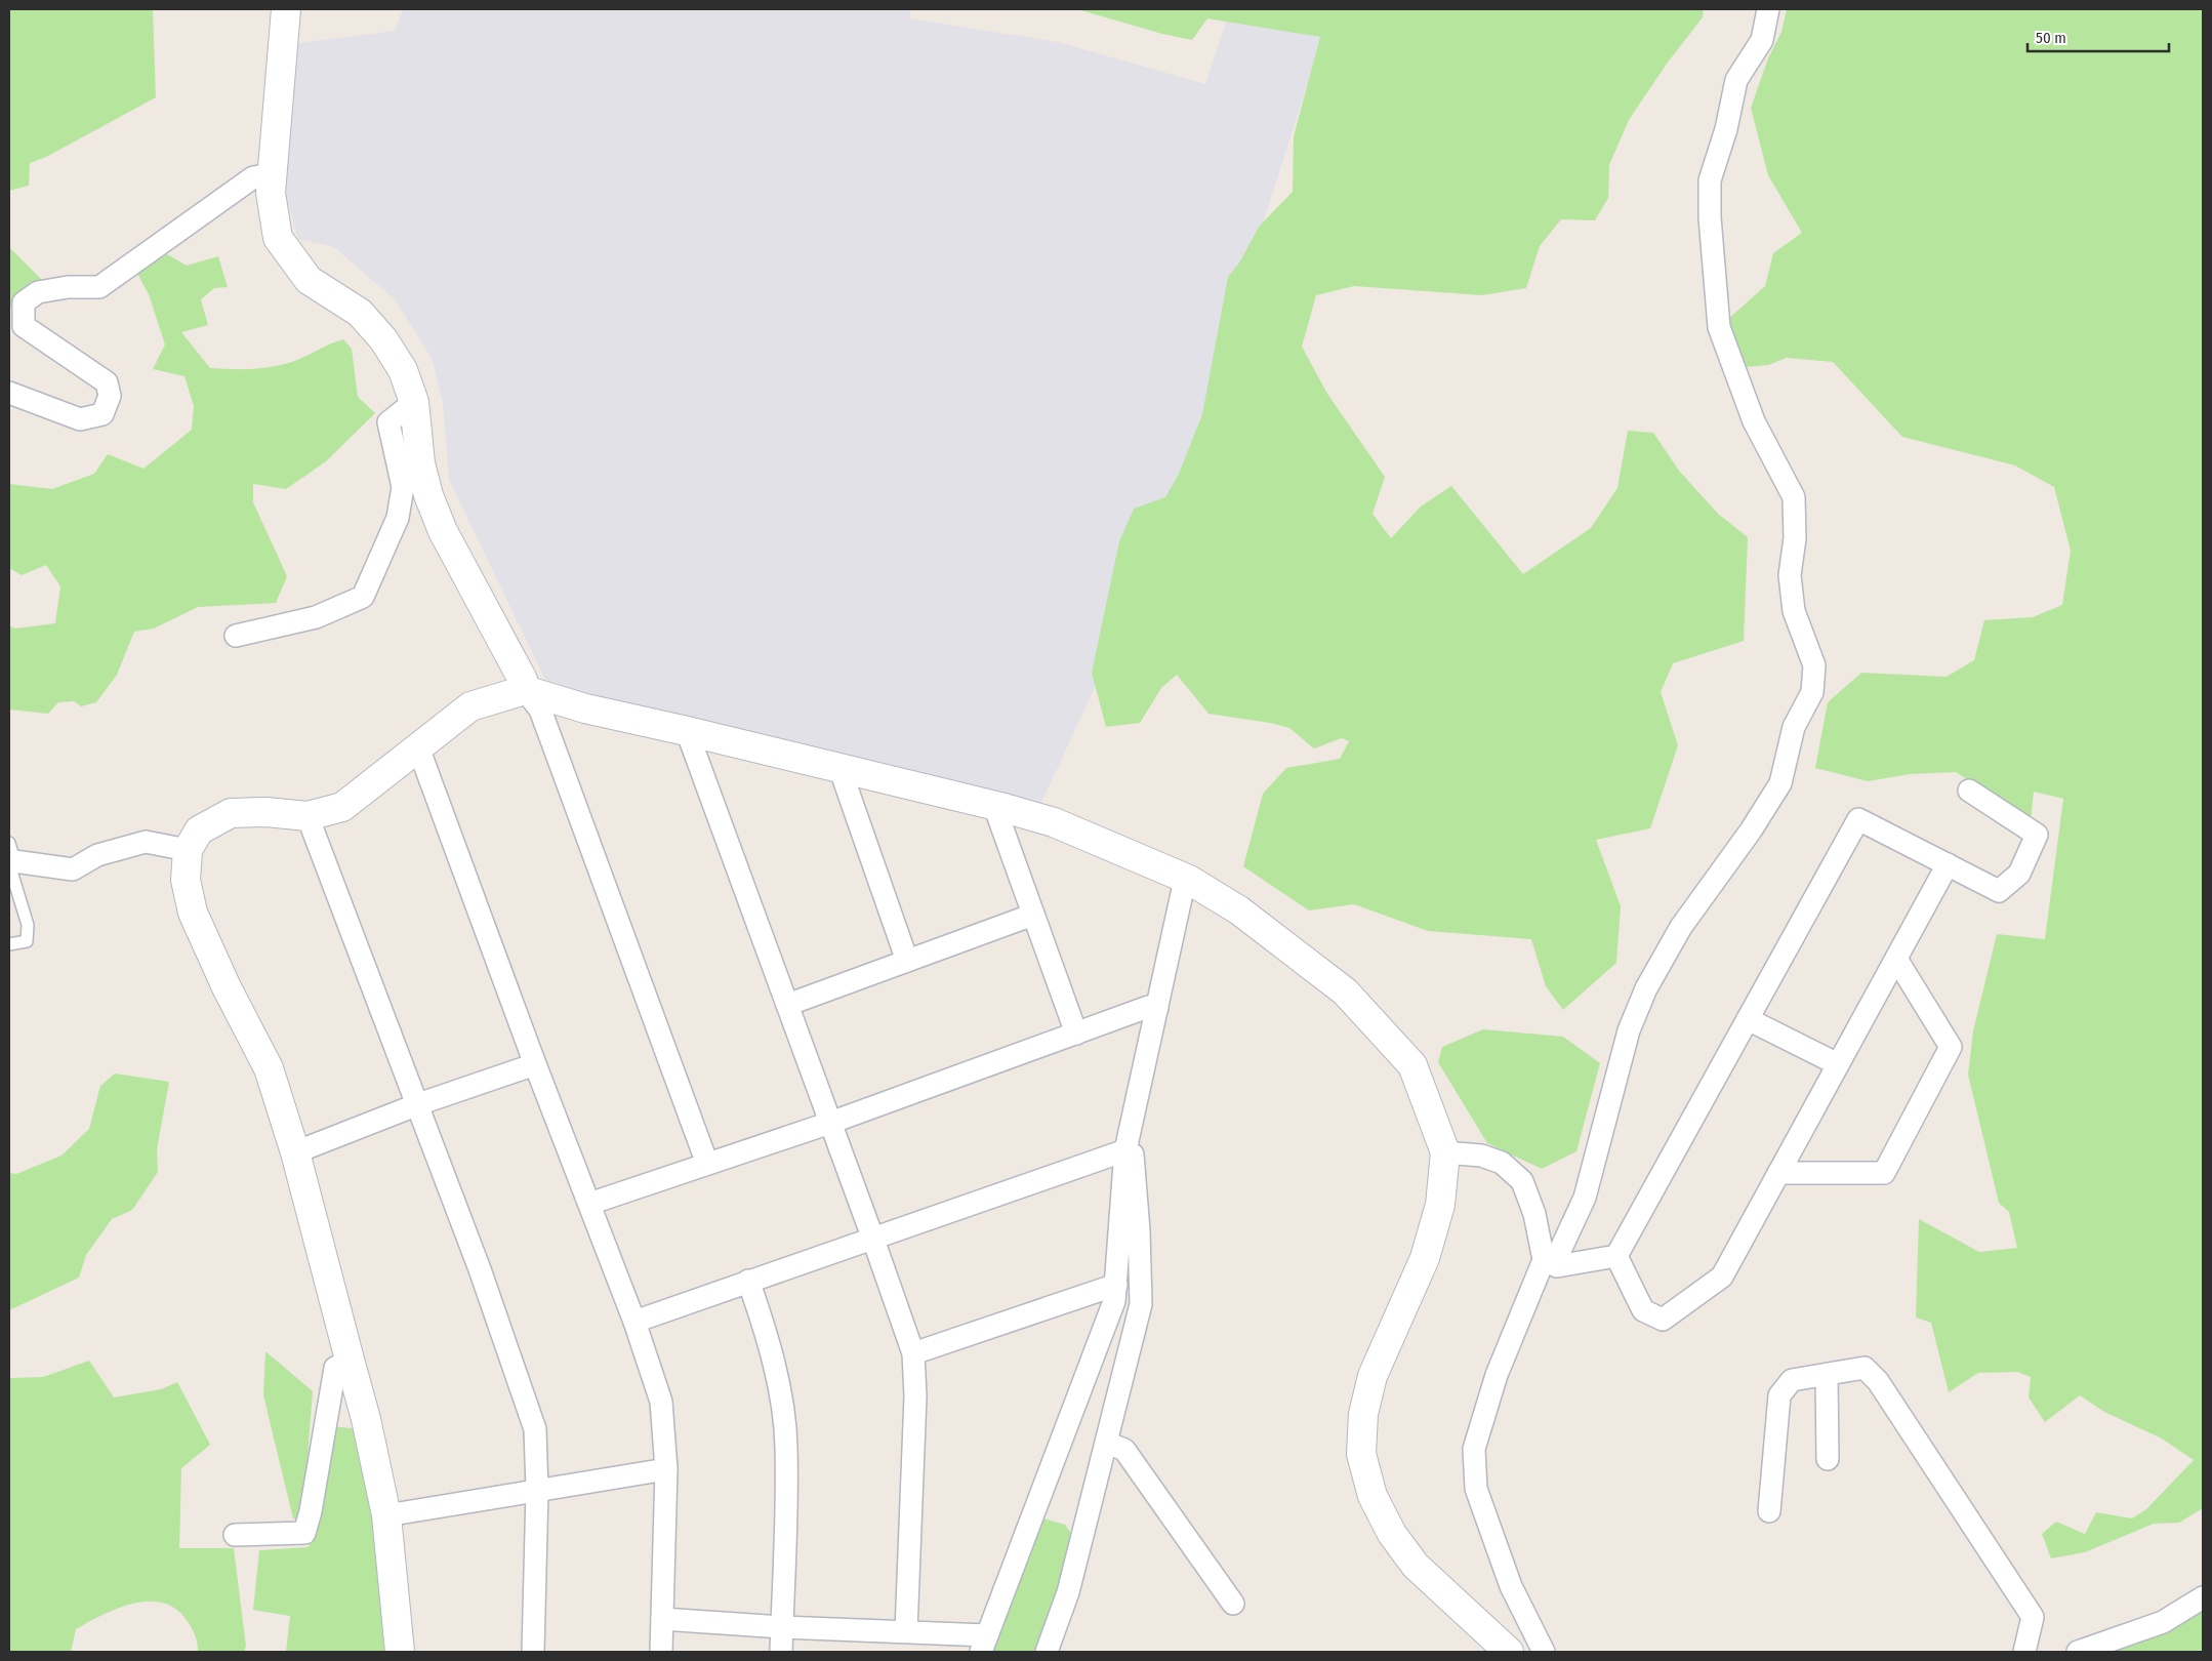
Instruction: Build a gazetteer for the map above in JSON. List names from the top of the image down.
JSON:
{
  "scale_bar": "50 m"
}
